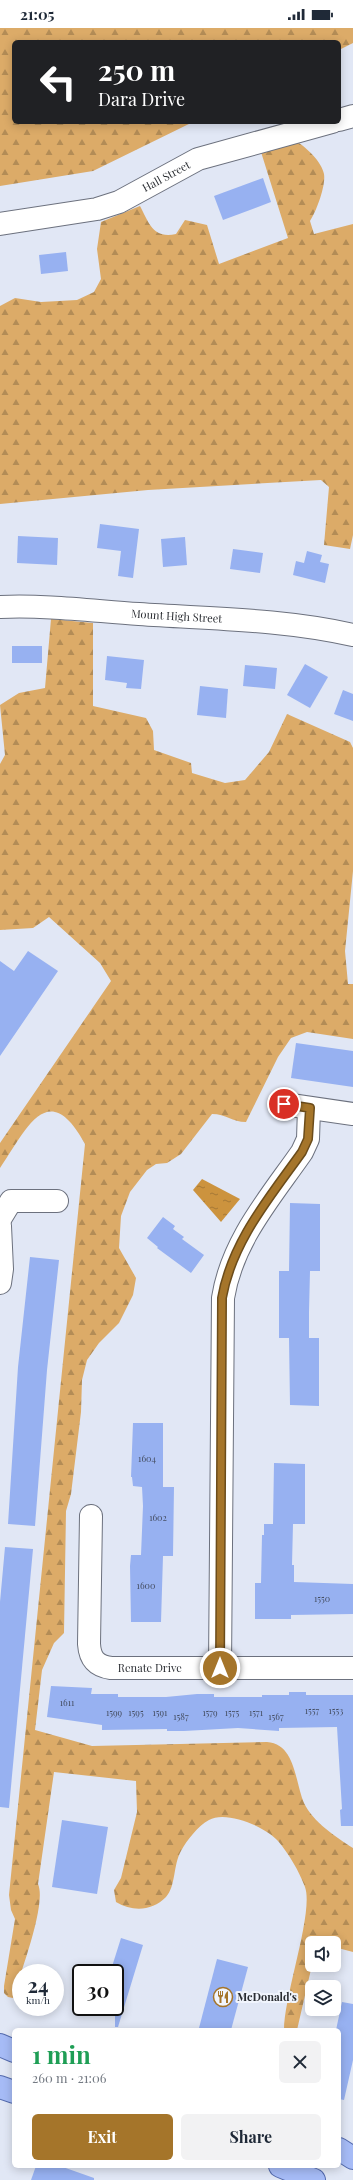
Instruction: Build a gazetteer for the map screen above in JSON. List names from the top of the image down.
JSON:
{
  "streets": {
    "street": ["Hall Street", "Mount High Street", "Renate Drive"]
  },
  "places": {
    "restaurant": ["McDonald's"]
  },
  "house_numbers": [
    "1604",
    "1602",
    "1600",
    "1550",
    "1611",
    "1557",
    "1553",
    "1599",
    "1595",
    "1591",
    "1579",
    "1575",
    "1571",
    "1587",
    "1567"
  ],
  "page": {
    "status": "21:05",
    "turn": ["250 m", "Dara Drive"],
    "speed": "24 km/h",
    "limit": "30",
    "heading": ["1 min", "260 m · 21:06"],
    "buttons": ["Exit", "Share"]
  }
}
